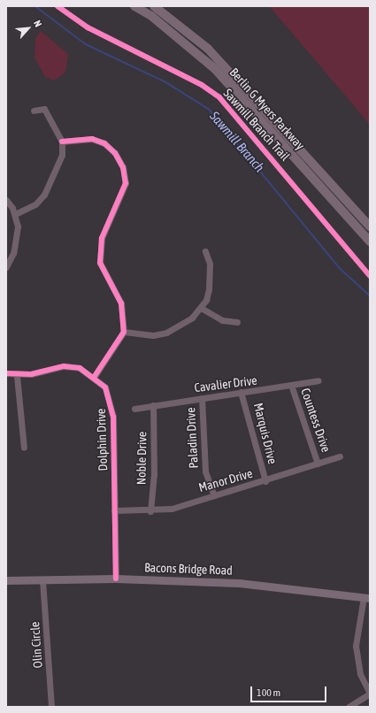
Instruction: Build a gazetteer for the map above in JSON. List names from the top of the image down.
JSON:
{
  "streets": {
    "main road": ["Berlin G Myers Parkway", "Bacons Bridge Road"],
    "street": [
      "Cavalier Drive",
      "Countess Drive",
      "Marquis Drive",
      "Paladin Drive",
      "Dolphin Drive",
      "Noble Drive",
      "Manor Drive",
      "Olin Circle"
    ],
    "cycle path": ["Sawmill Branch Trail"]
  },
  "crossings": [
    ["Cavalier Drive", "Countess Drive"],
    ["Cavalier Drive", "Marquis Drive"],
    ["Cavalier Drive", "Paladin Drive"],
    ["Cavalier Drive", "Noble Drive"],
    ["Countess Drive", "Manor Drive"],
    ["Marquis Drive", "Manor Drive"],
    ["Paladin Drive", "Manor Drive"],
    ["Dolphin Drive", "Manor Drive"],
    ["Dolphin Drive", "Bacons Bridge Road"],
    ["Noble Drive", "Manor Drive"],
    ["Bacons Bridge Road", "Olin Circle"]
  ],
  "water": ["Sawmill Branch"],
  "scale_bar": "100 m",
  "north": "top right"
}
